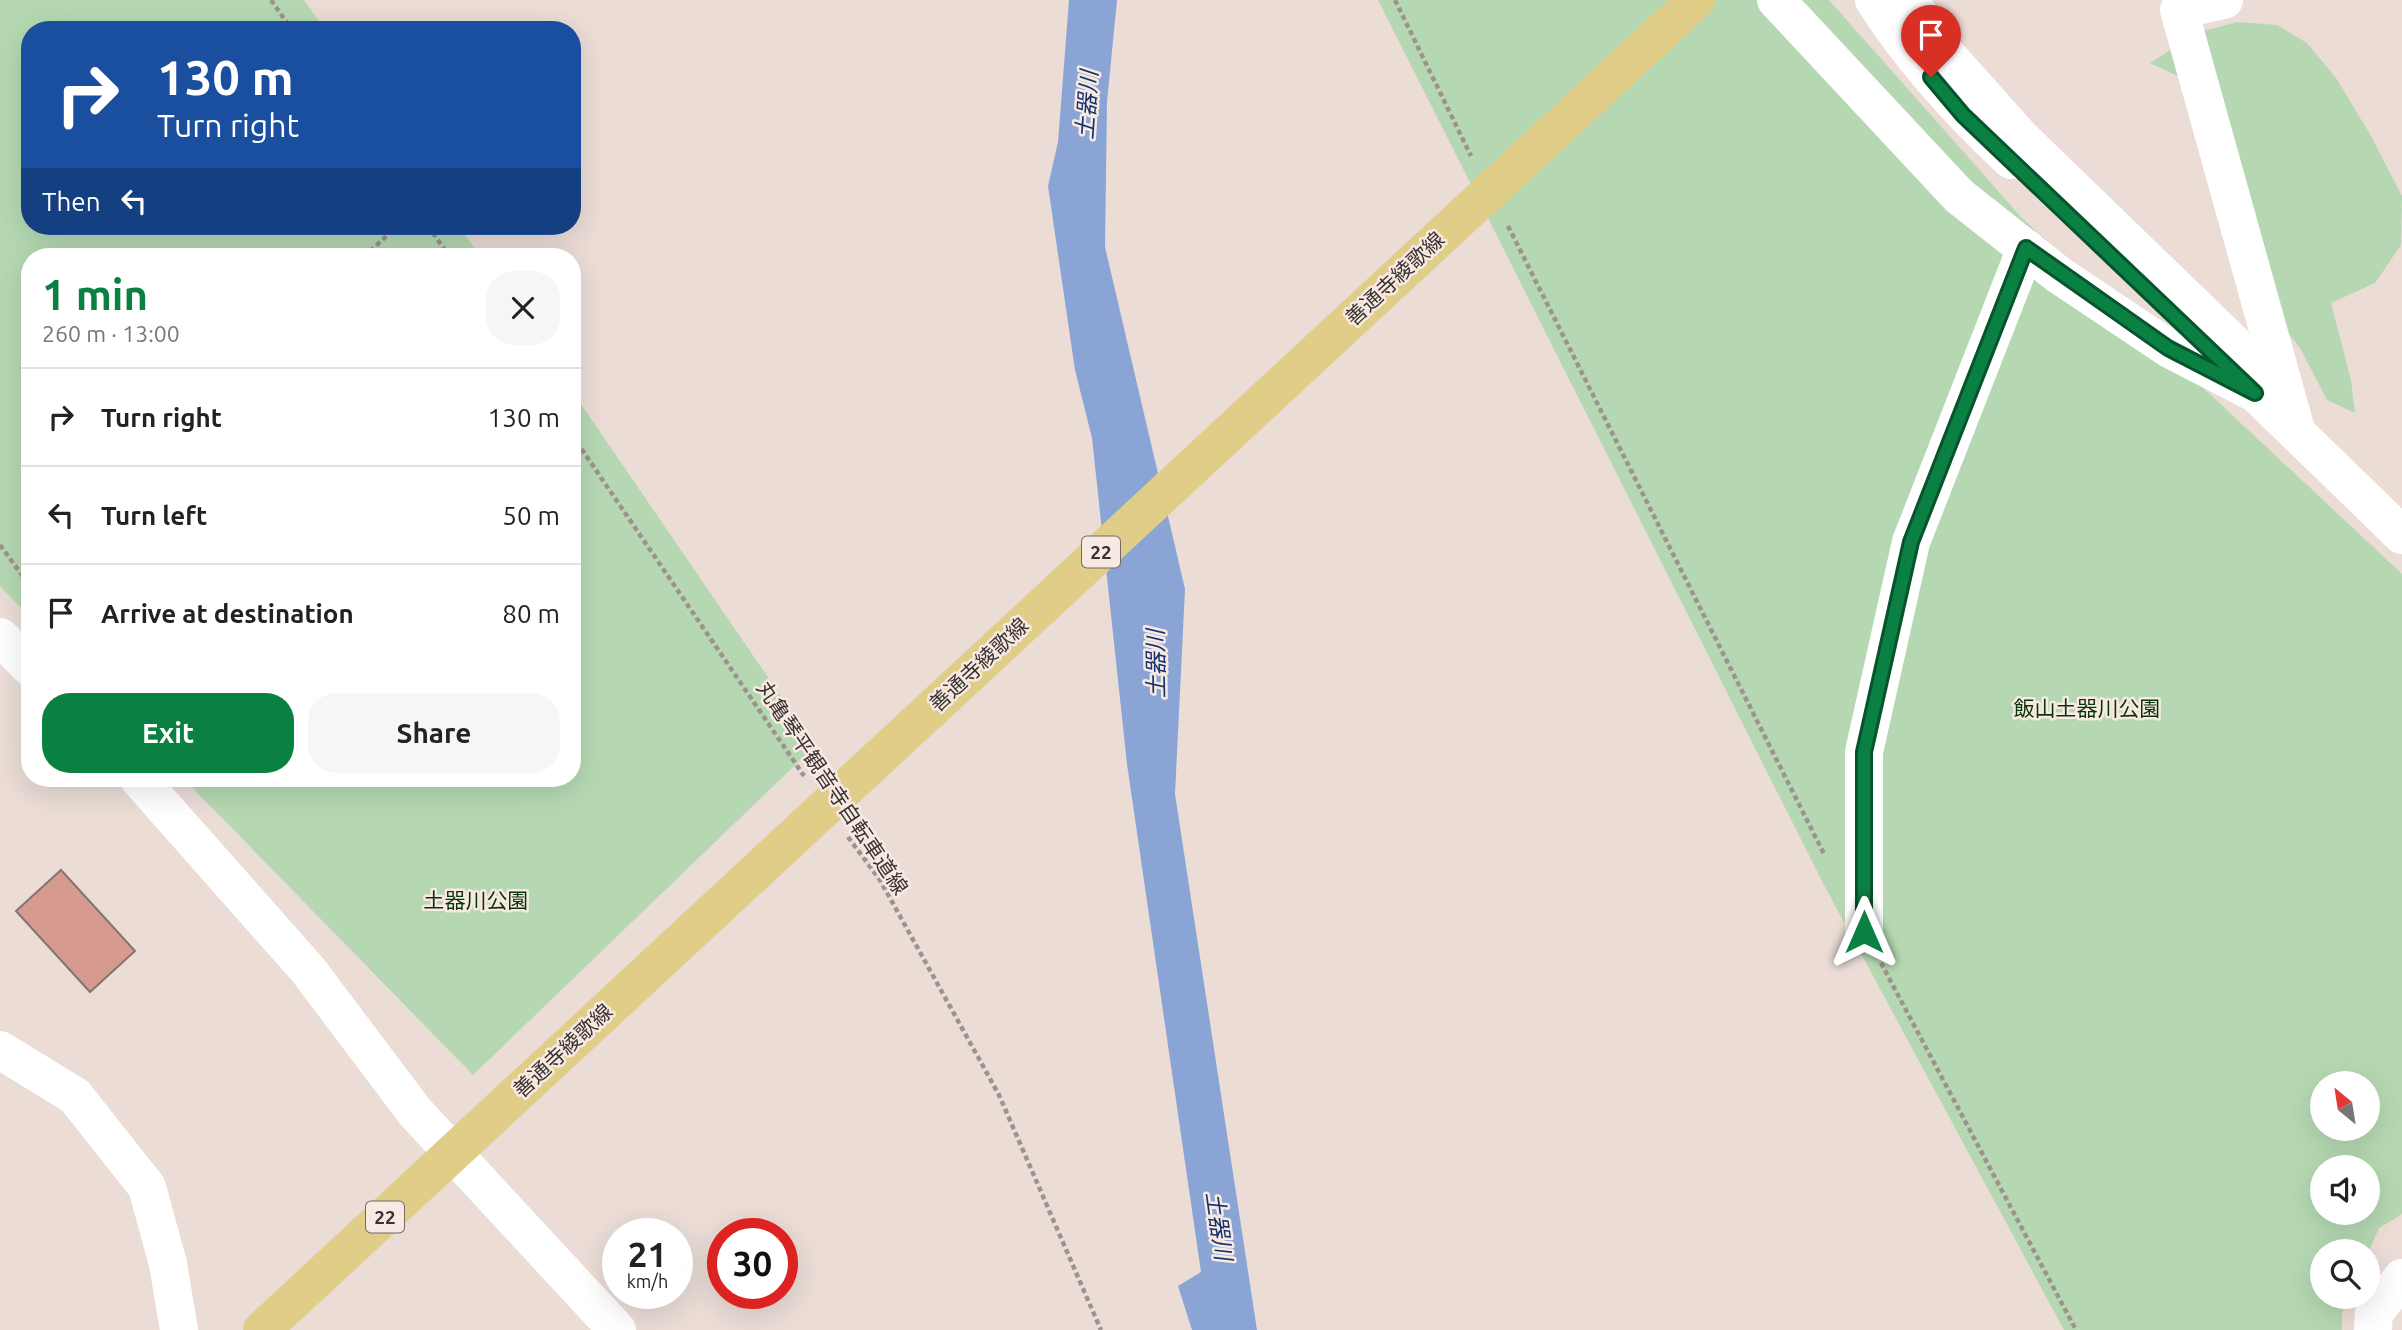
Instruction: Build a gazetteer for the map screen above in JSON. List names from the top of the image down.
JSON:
{
  "streets": {
    "main road": ["善通寺綾歌線", "22"],
    "path": ["丸亀琴平観音寺自転車道線"]
  },
  "water": ["土器川"],
  "parks": ["飯山土器川公園", "土器川公園"],
  "north": "top left",
  "page": {
    "turn": ["130 m", "Turn right"],
    "then": "Then",
    "heading": ["1 min", "260 m · 13:00"],
    "list": [
      {
        "name": "Turn right",
        "value": "130 m"
      },
      {
        "name": "Turn left",
        "value": "50 m"
      },
      {
        "name": "Arrive at destination",
        "value": "80 m"
      }
    ],
    "buttons": ["Exit", "Share"],
    "speed": "21 km/h",
    "limit": "30"
  }
}
